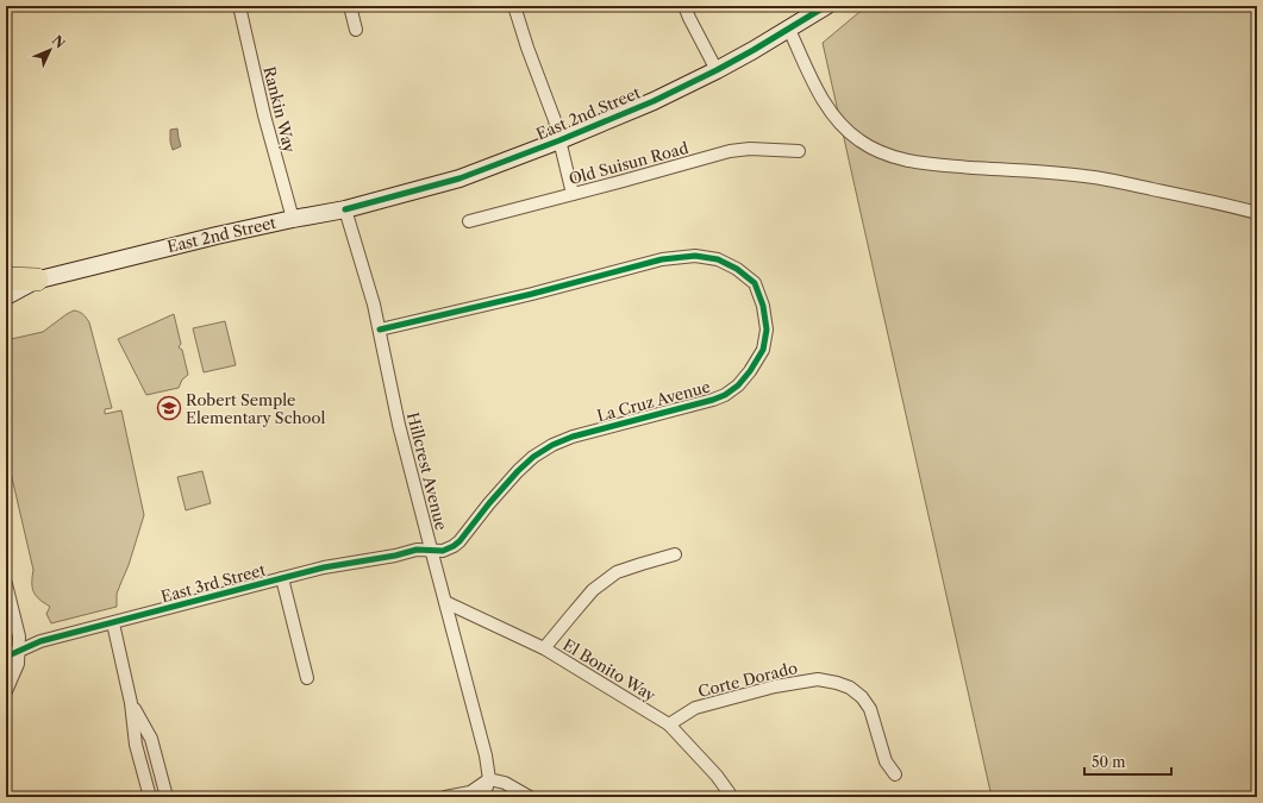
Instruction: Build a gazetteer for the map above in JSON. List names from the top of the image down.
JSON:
{
  "streets": {
    "main road": ["East 2nd Street"],
    "street": [
      "Rankin Way",
      "Old Suisun Road",
      "La Cruz Avenue",
      "Hillcrest Avenue",
      "East 3rd Street",
      "El Bonito Way",
      "Corte Dorado"
    ]
  },
  "crossings": [
    ["Rankin Way", "East 2nd Street"],
    ["East 2nd Street", "Hillcrest Avenue"],
    ["La Cruz Avenue", "Hillcrest Avenue"],
    ["La Cruz Avenue", "East 3rd Street"],
    ["Hillcrest Avenue", "East 3rd Street"],
    ["Hillcrest Avenue", "El Bonito Way"],
    ["El Bonito Way", "Corte Dorado"]
  ],
  "places": {
    "school or university": ["Robert Semple Elementary School"]
  },
  "scale_bar": "50 m",
  "north": "top right"
}
